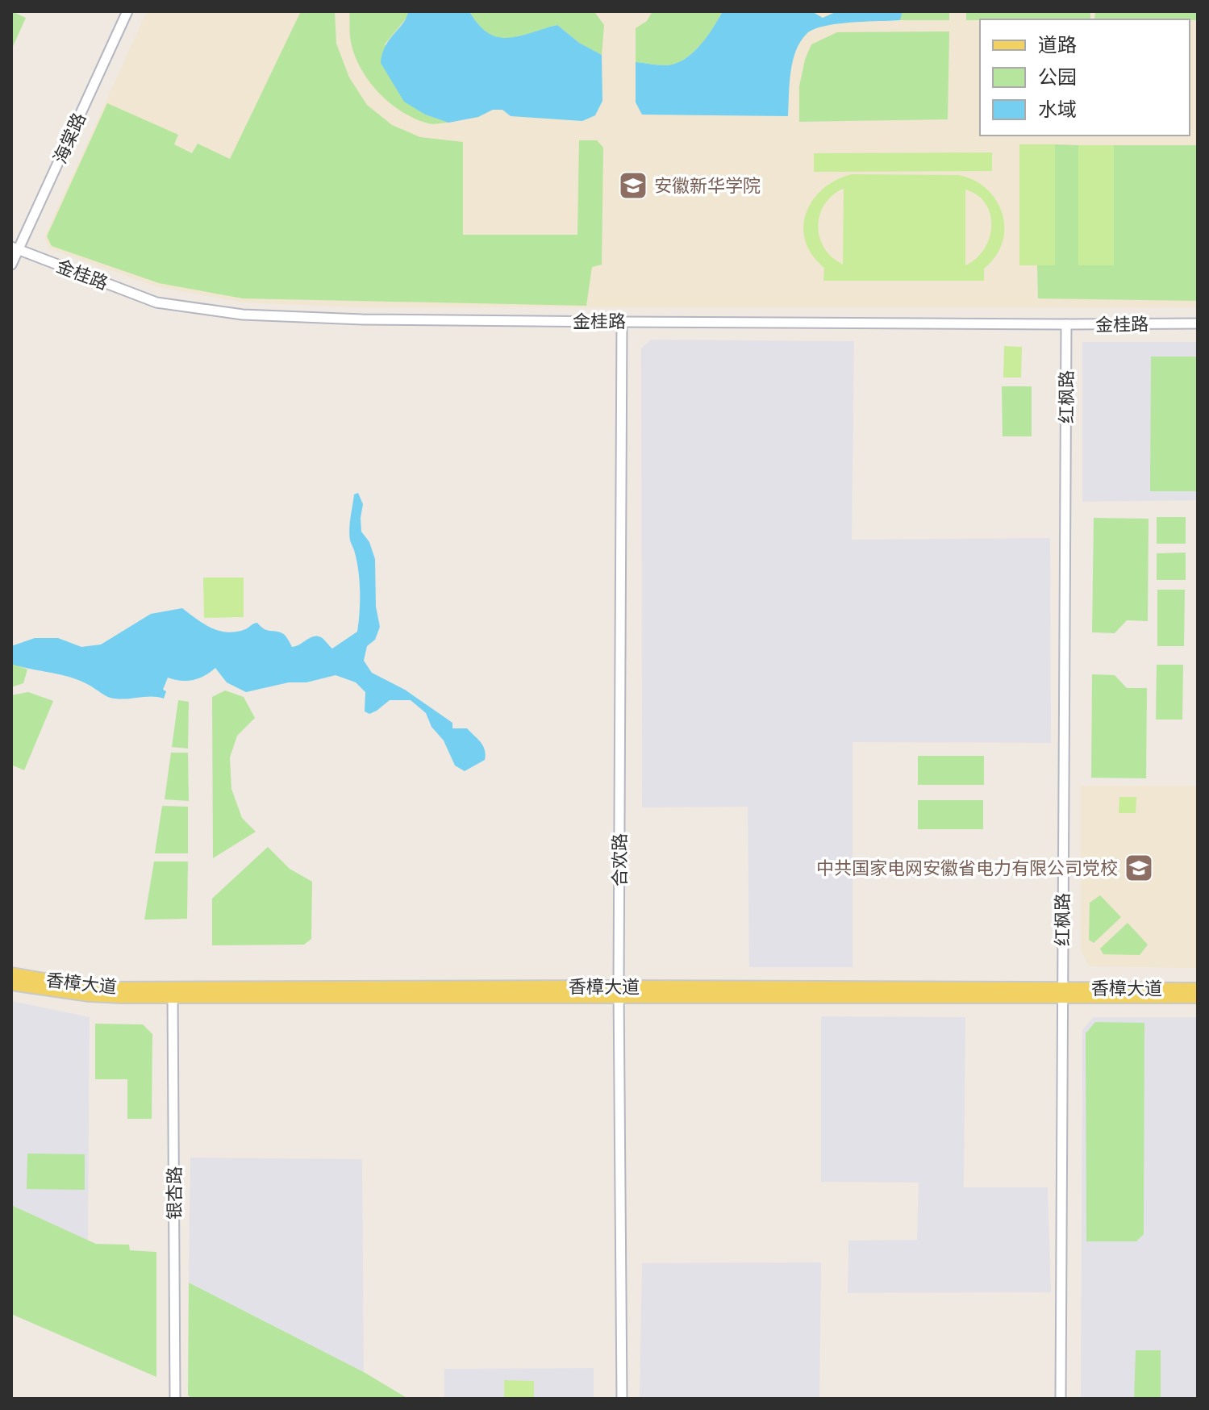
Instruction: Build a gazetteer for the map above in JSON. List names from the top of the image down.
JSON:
{
  "streets": {
    "main road": ["香樟大道"],
    "street": [
      "海棠路",
      "金桂路",
      "红枫路",
      "合欢路",
      "银杏路"
    ]
  },
  "crossings": [
    ["海棠路", "金桂路"],
    ["金桂路", "红枫路"],
    ["金桂路", "合欢路"],
    ["红枫路", "香樟大道"],
    ["合欢路", "香樟大道"],
    ["香樟大道", "银杏路"]
  ],
  "places": {
    "school or university": ["安徽新华学院", "中共国家电网安徽省电力有限公司党校"]
  },
  "legend": ["道路", "公园", "水域"]
}
